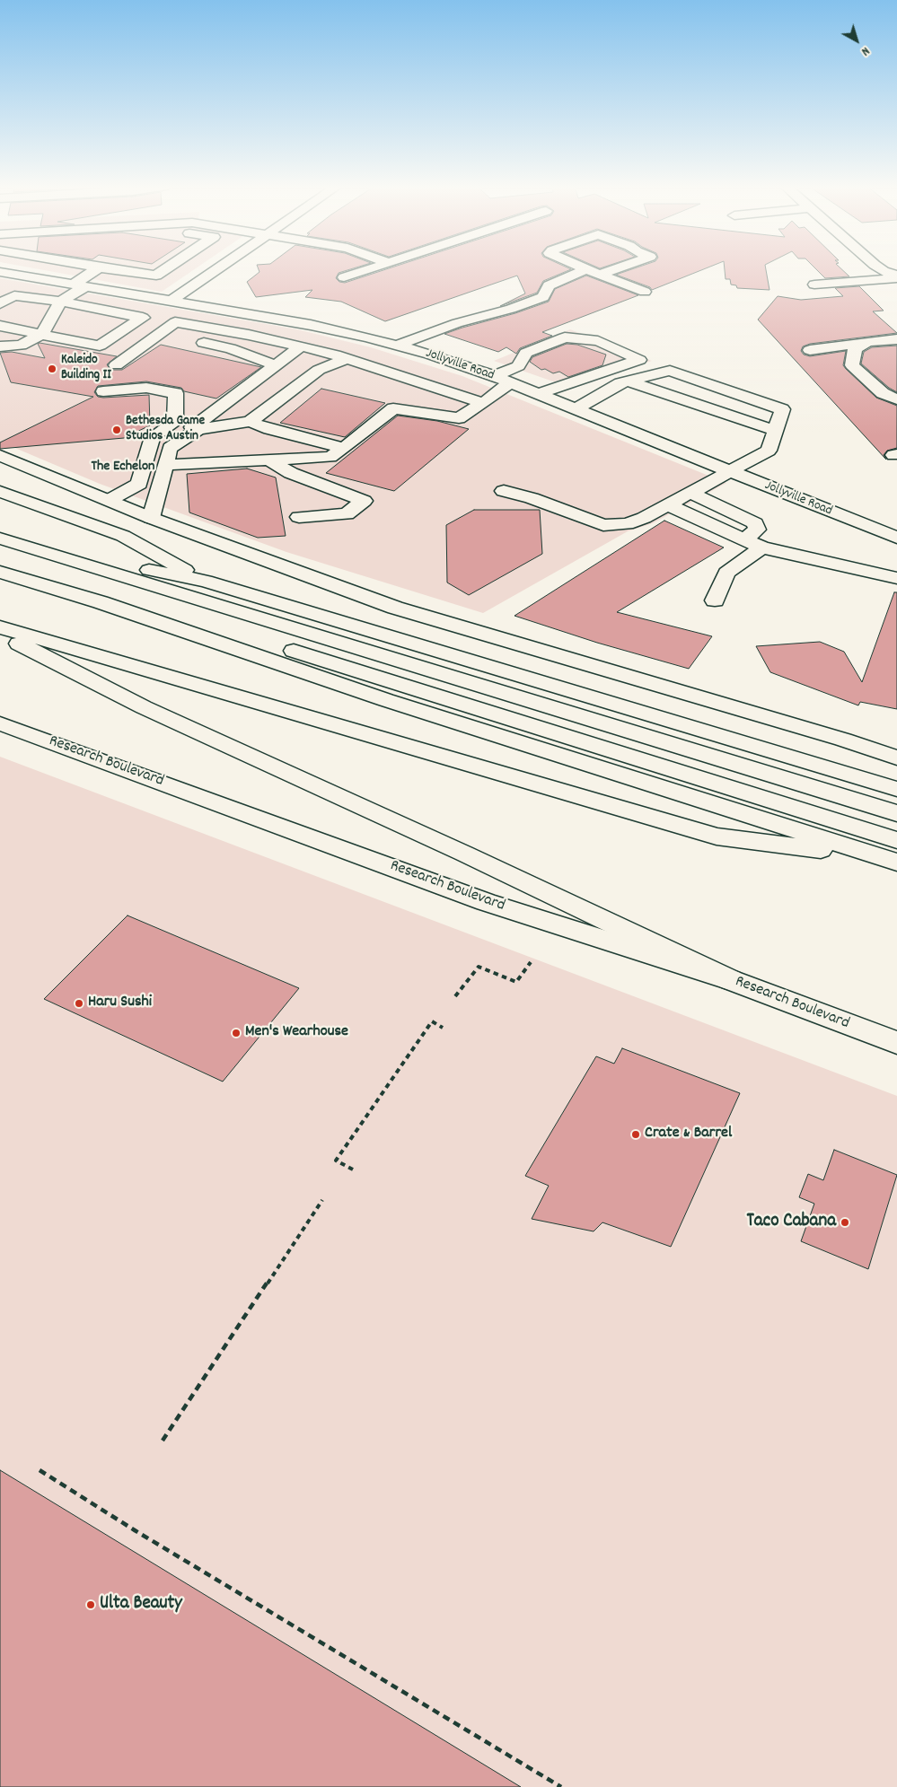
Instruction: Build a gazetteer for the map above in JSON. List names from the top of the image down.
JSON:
{
  "streets": {
    "main road": ["Jollyville Road", "Research Boulevard"]
  },
  "districts": ["The Echelon"],
  "places": [
    "Kaleido Building II",
    "Bethesda Game Studios Austin",
    "Haru Sushi",
    "Men's Wearhouse",
    "Crate & Barrel",
    "Taco Cabana",
    "Ulta Beauty"
  ],
  "north": "bottom right"
}
